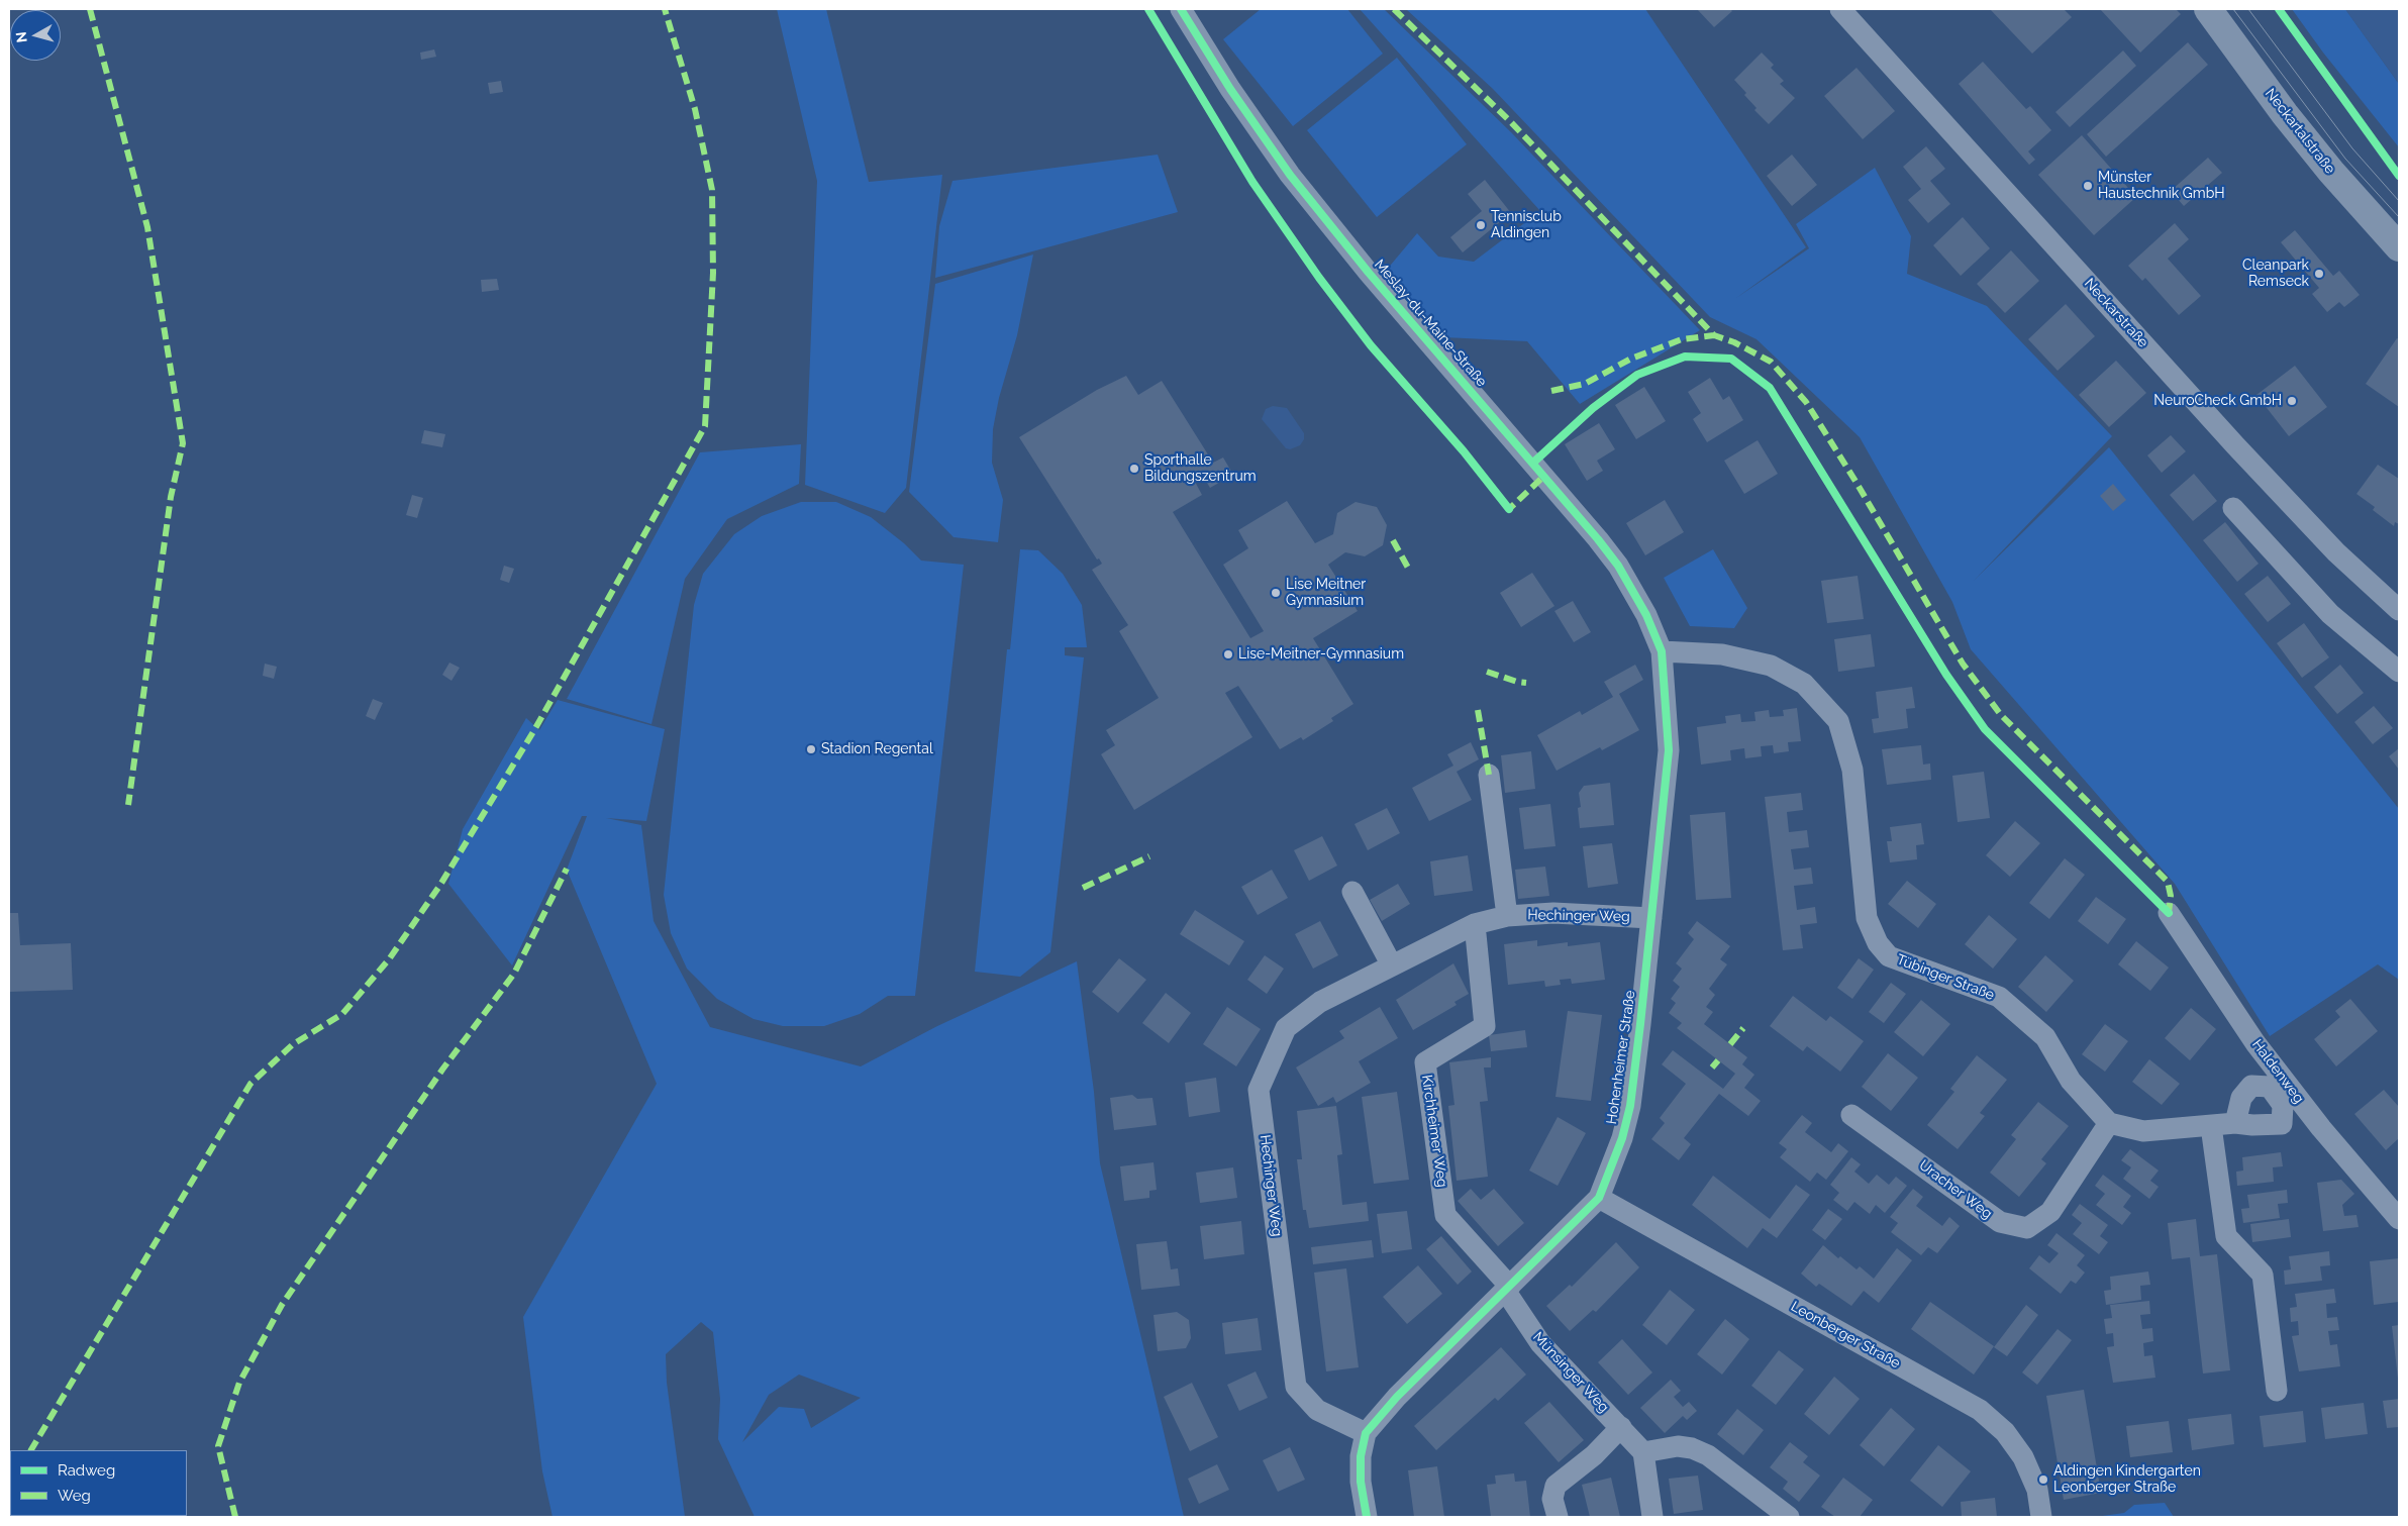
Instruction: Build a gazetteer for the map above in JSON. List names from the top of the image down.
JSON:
{
  "streets": {
    "main road": ["Neckartalstraße"],
    "street": [
      "Neckarstraße",
      "Meslay-du-Maine-Straße",
      "Hechinger Weg",
      "Tübinger Straße",
      "Hohenheimer Straße",
      "Haldenweg",
      "Kirchheimer Weg",
      "Uracher Weg",
      "Leonberger Straße",
      "Münsinger Weg"
    ]
  },
  "crossings": [
    ["Meslay-du-Maine-Straße", "Tübinger Straße"],
    ["Meslay-du-Maine-Straße", "Hohenheimer Straße"],
    ["Hechinger Weg", "Hohenheimer Straße"],
    ["Hechinger Weg", "Kirchheimer Weg"],
    ["Tübinger Straße", "Hohenheimer Straße"],
    ["Tübinger Straße", "Uracher Weg"],
    ["Hohenheimer Straße", "Kirchheimer Weg"],
    ["Hohenheimer Straße", "Leonberger Straße"],
    ["Hohenheimer Straße", "Münsinger Weg"],
    ["Kirchheimer Weg", "Münsinger Weg"]
  ],
  "places": [
    "Münster Haustechnik GmbH",
    "Tennisclub Aldingen",
    "Cleanpark Remseck",
    "NeuroCheck GmbH",
    "Sporthalle Bildungszentrum",
    "Lise Meitner Gymnasium",
    "Lise-Meitner-Gymnasium",
    "Stadion Regental",
    "Aldingen Kindergarten Leonberger Straße"
  ],
  "legend": ["Radweg", "Weg"],
  "north": "left"
}
